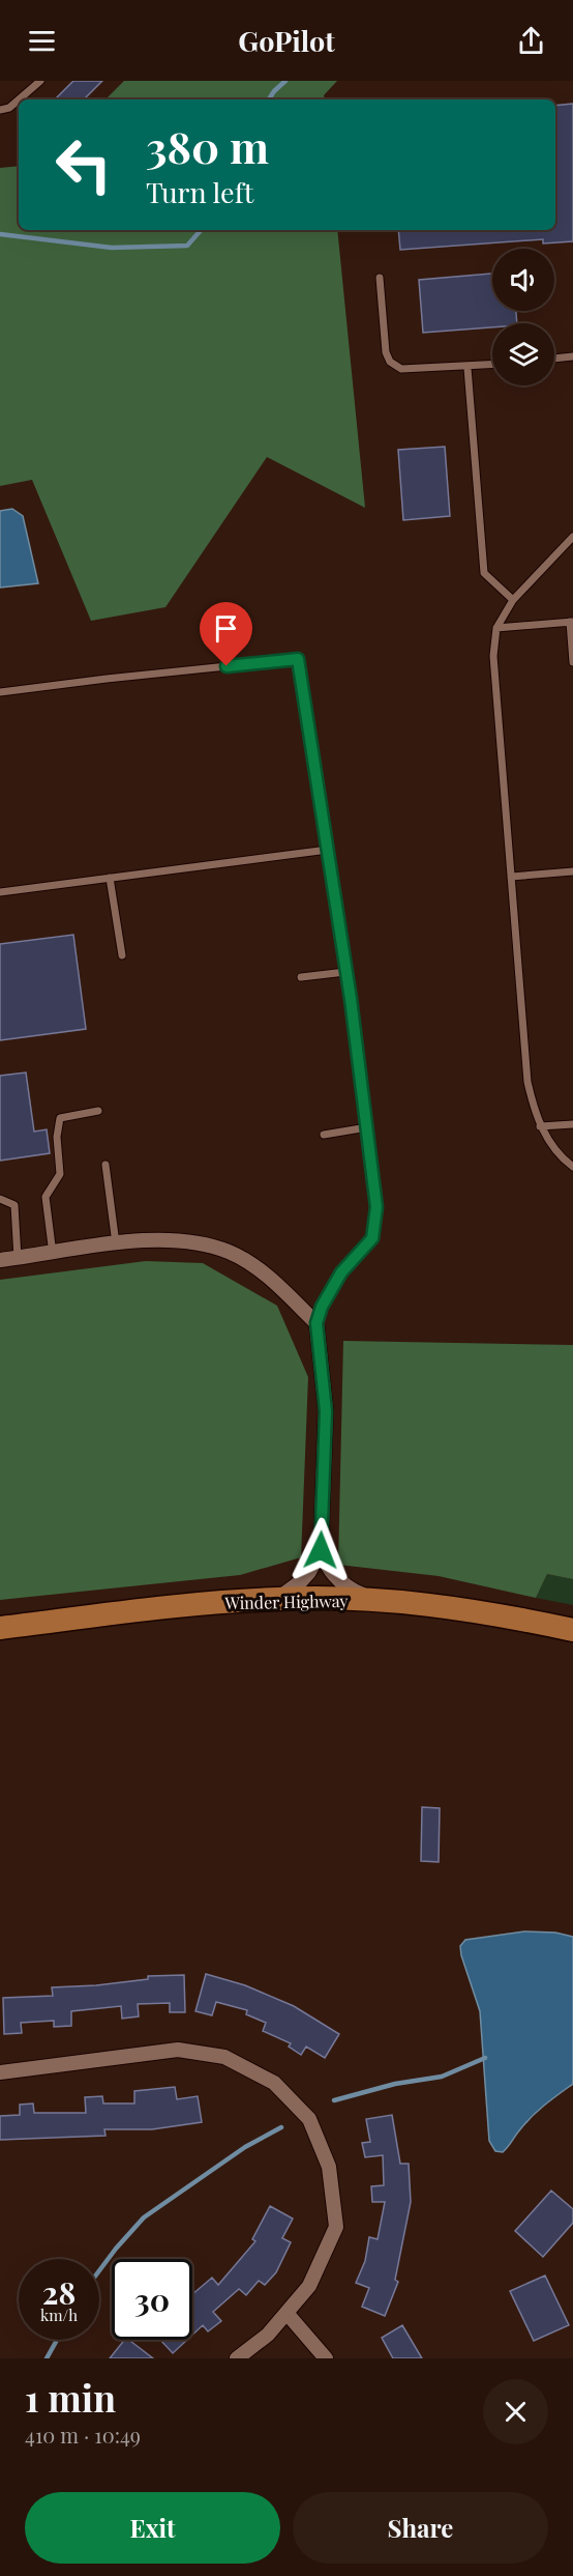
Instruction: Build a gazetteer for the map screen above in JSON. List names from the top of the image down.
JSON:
{
  "streets": {
    "main road": ["Winder Highway"]
  },
  "page": {
    "header": "GoPilot",
    "turn": ["380 m", "Turn left"],
    "speed": "28 km/h",
    "limit": "30",
    "heading": ["1 min", "410 m · 10:49"],
    "buttons": ["Exit", "Share"]
  }
}
